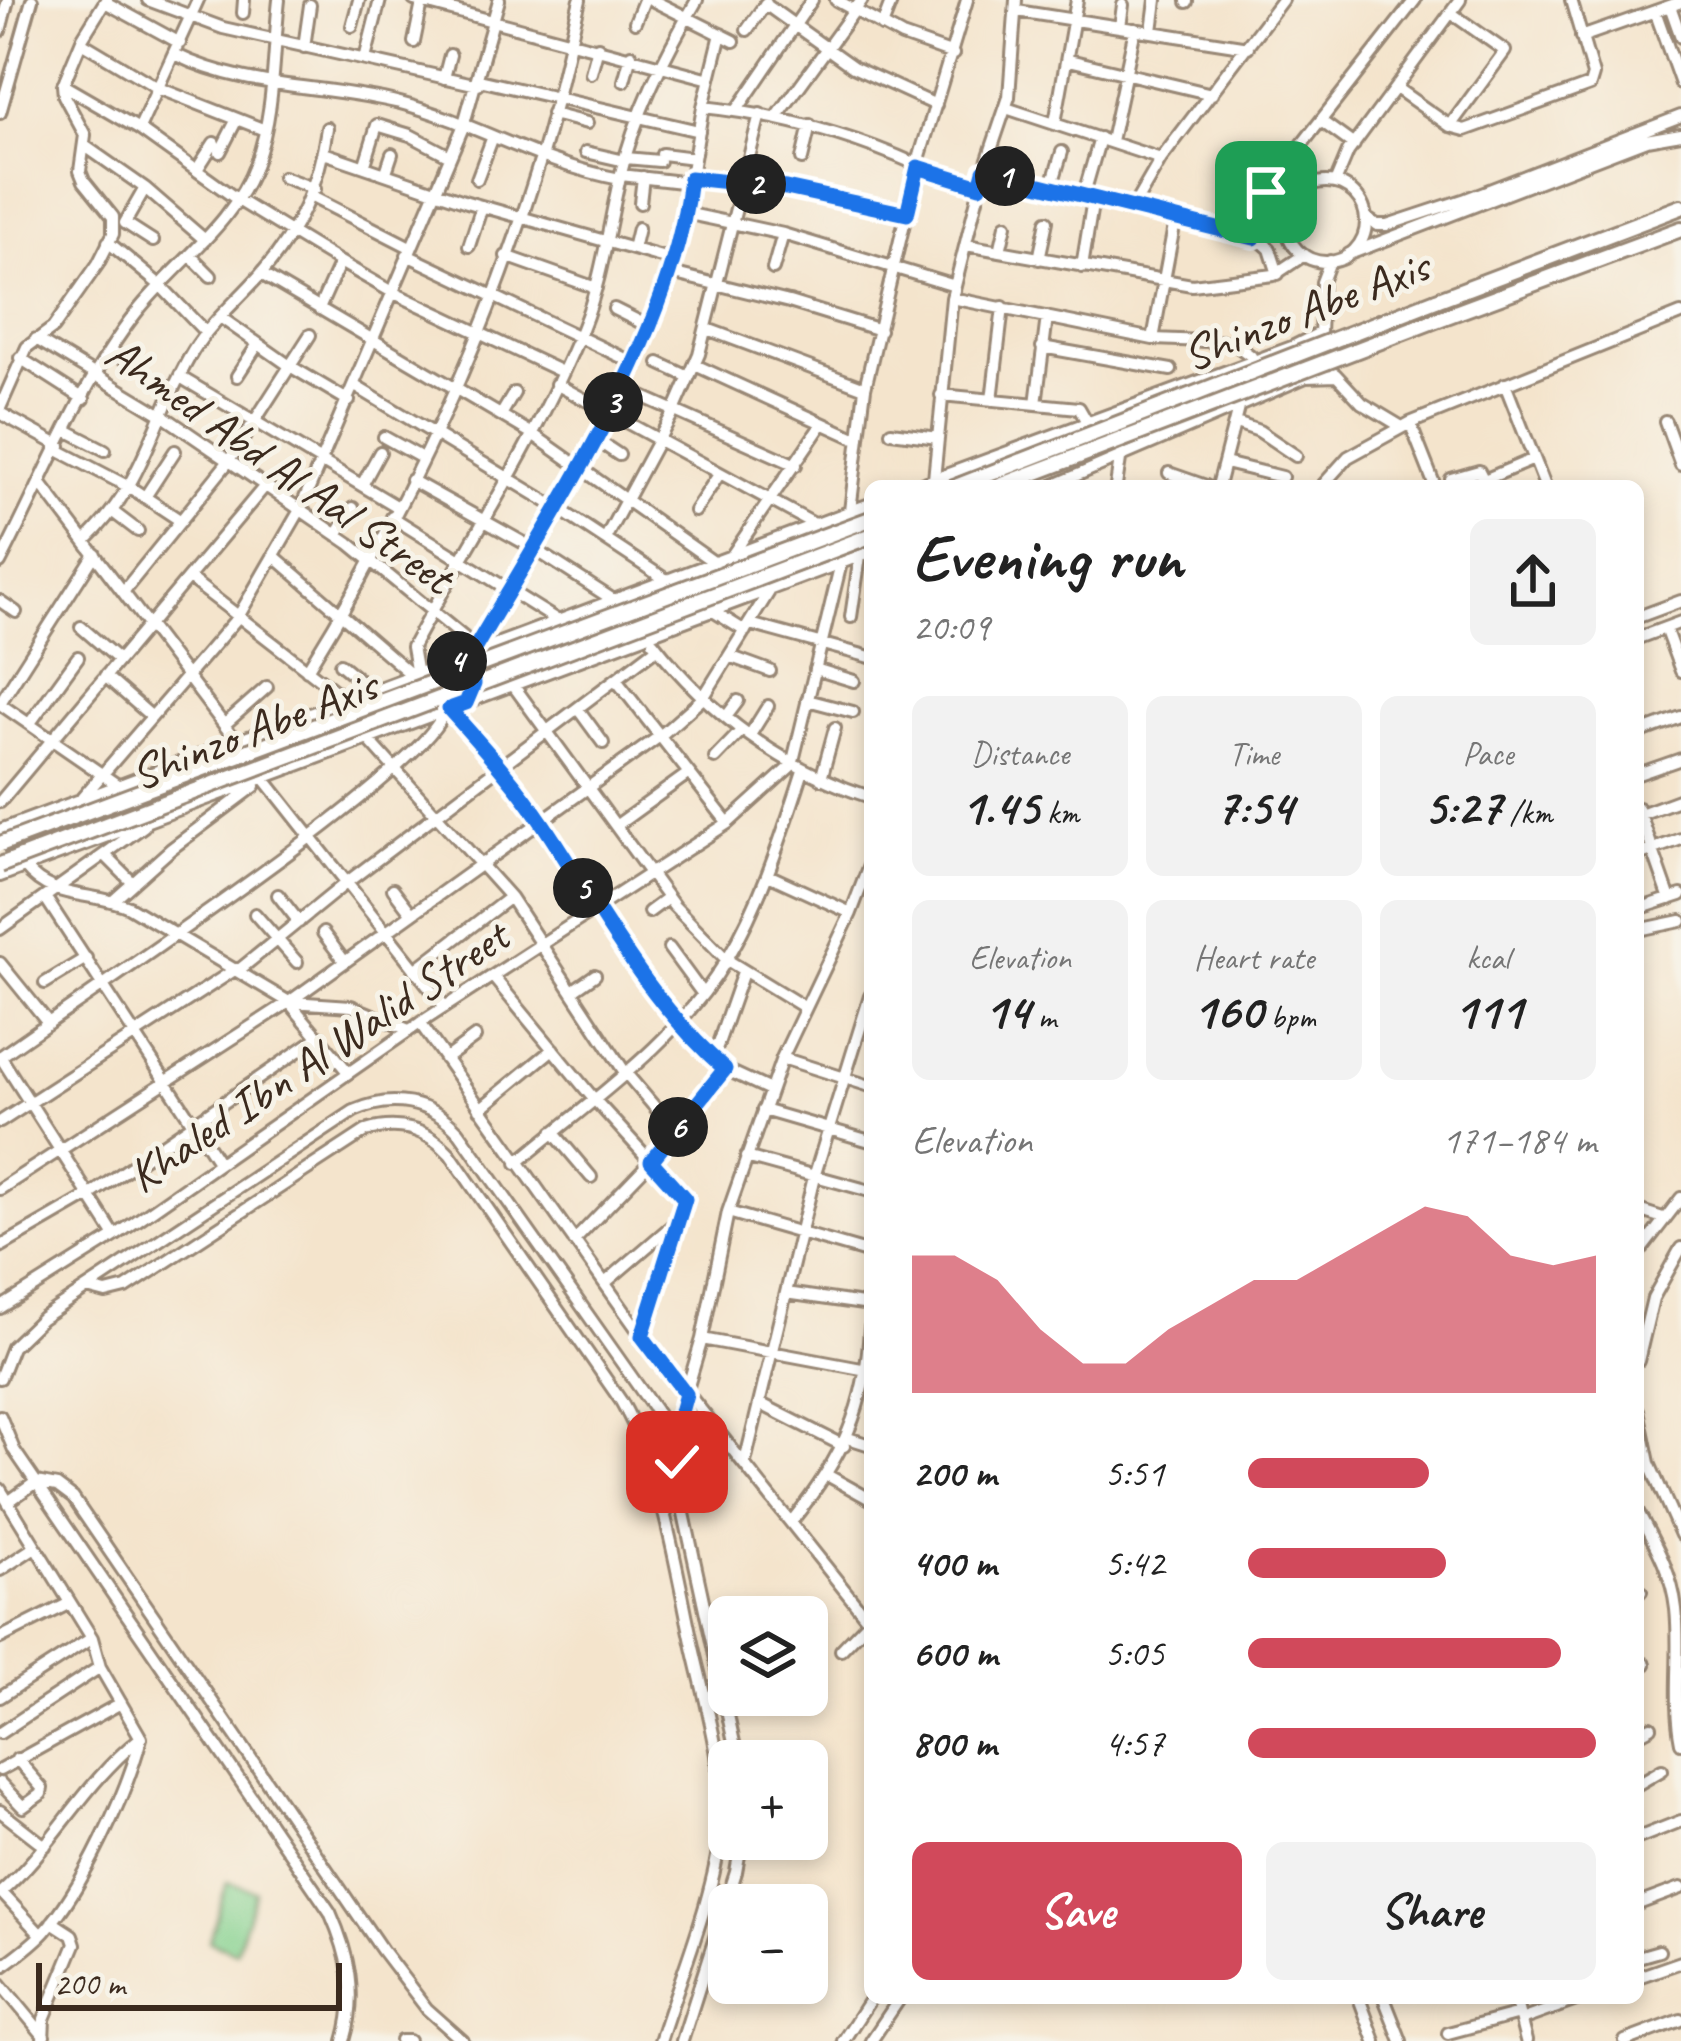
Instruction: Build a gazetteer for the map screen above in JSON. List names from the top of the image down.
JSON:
{
  "streets": {
    "main road": ["Shinzo Abe Axis"],
    "street": ["Ahmed Abd Al Aal Street", "Khaled Ibn Al Walid Street"]
  },
  "scale_bar": "200 m",
  "page": {
    "pins": [
      "1",
      "2",
      "3",
      "4",
      "5",
      "6"
    ],
    "heading": ["Evening run", "20:09"],
    "stats": [
      ["Distance", "1.45 km"],
      ["Time", "7:54"],
      ["Pace", "5:27 /km"],
      ["Elevation", "14 m"],
      ["Heart rate", "160 bpm"],
      ["kcal", "111"]
    ],
    "chart": ["Elevation", "171–184 m"],
    "list": [
      {
        "name": "200 m",
        "note": "5:51"
      },
      {
        "name": "400 m",
        "note": "5:42"
      },
      {
        "name": "600 m",
        "note": "5:05"
      },
      {
        "name": "800 m",
        "note": "4:57"
      }
    ],
    "map_buttons": ["+", "−"],
    "buttons": ["Save", "Share"],
    "scale": "200 m"
  }
}
